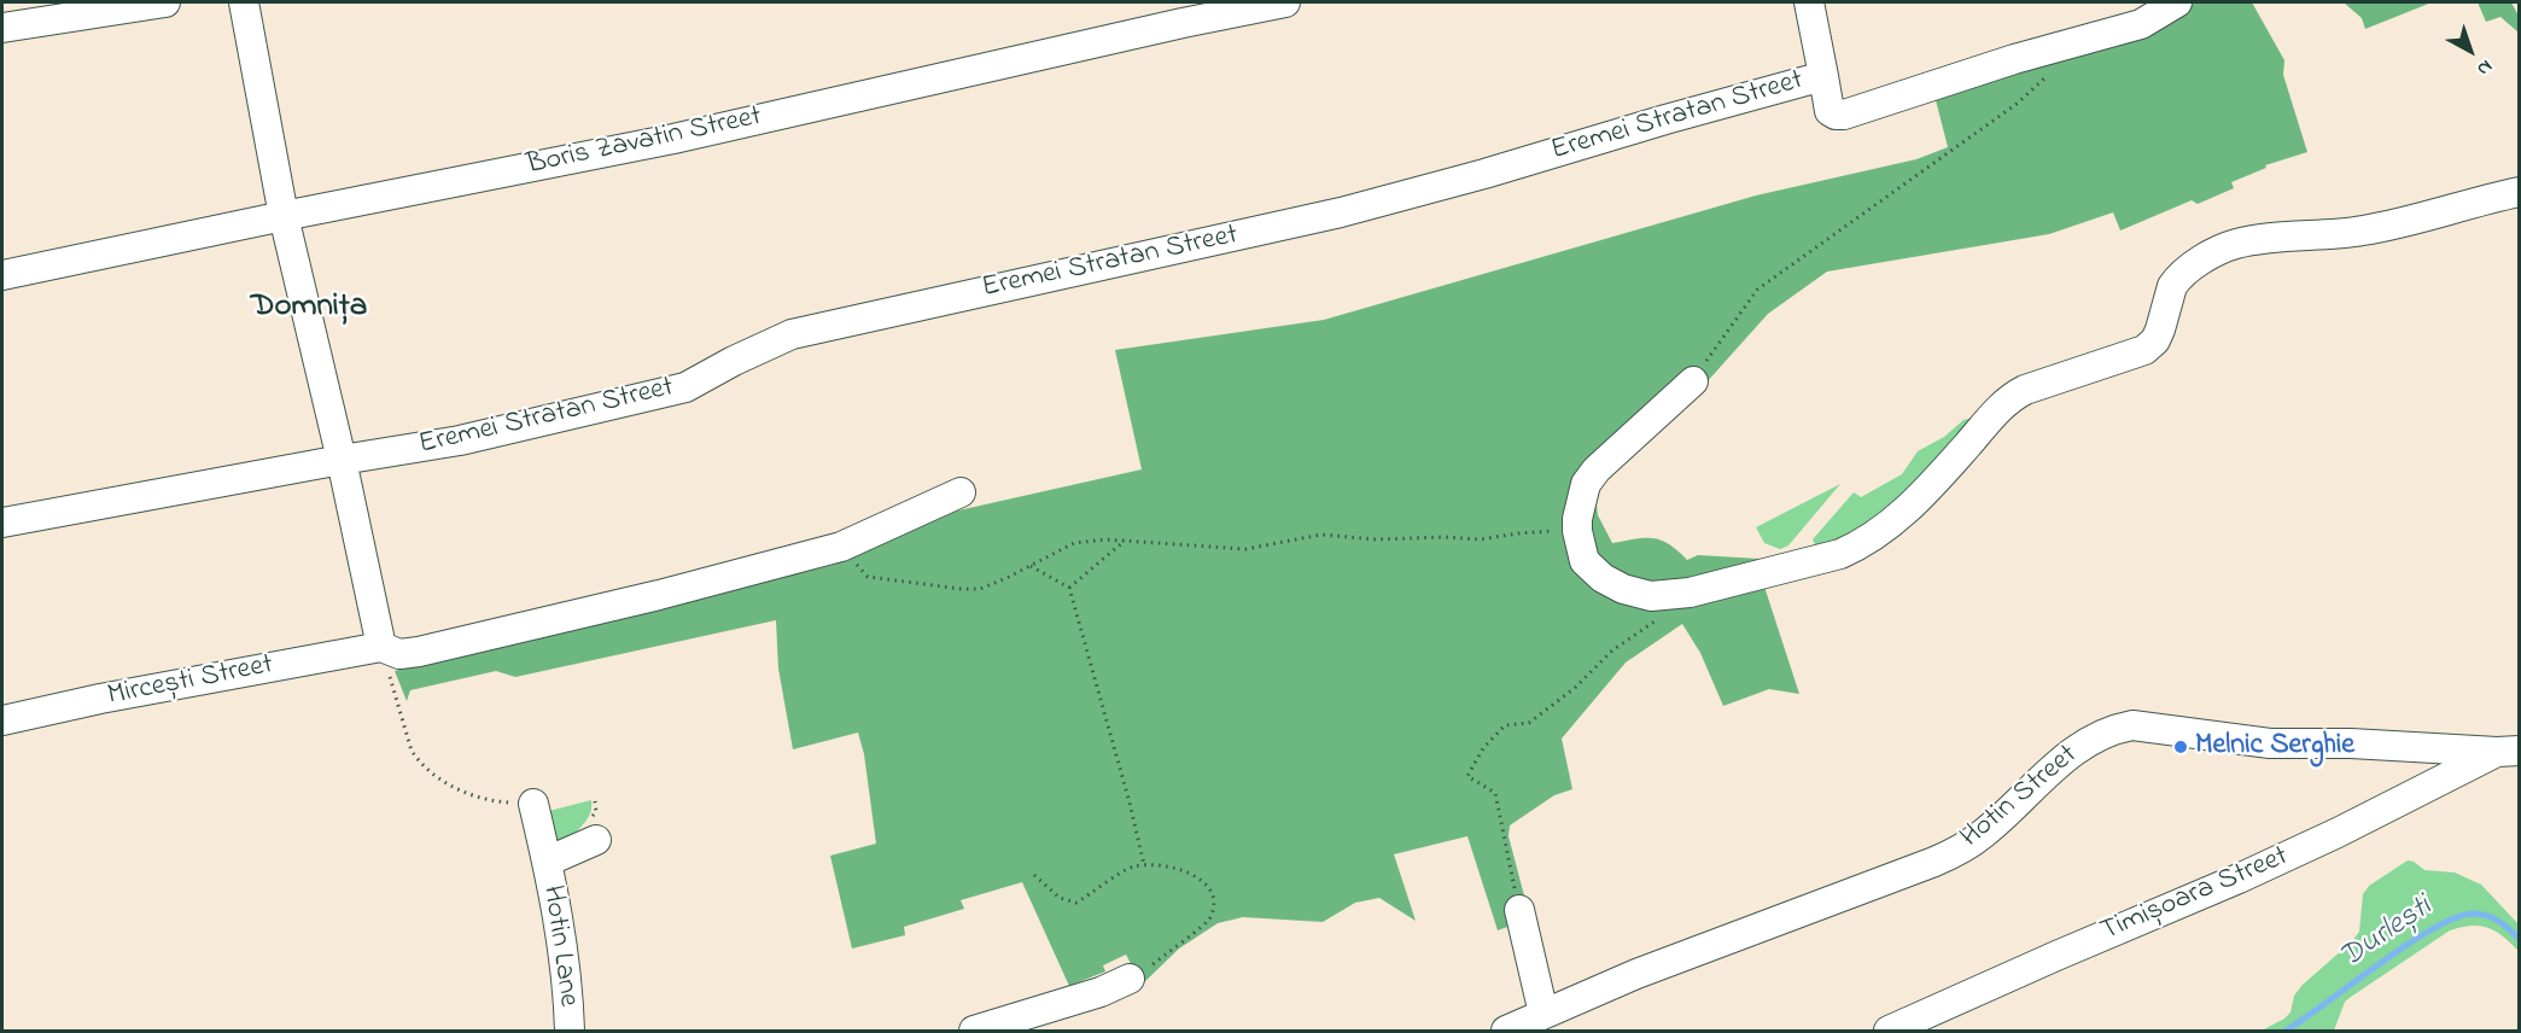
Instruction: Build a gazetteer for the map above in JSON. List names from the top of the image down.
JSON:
{
  "streets": {
    "street": [
      "Eremei Stratan Street",
      "Boris Zavatin Street",
      "Mircești Street",
      "Hotin Street",
      "Timișoara Street",
      "Hotin Lane"
    ]
  },
  "crossings": [
    ["Hotin Street", "Timișoara Street"]
  ],
  "districts": ["Domnița"],
  "water": ["Durlești"],
  "places": ["Melnic Serghie"],
  "north": "bottom right"
}
